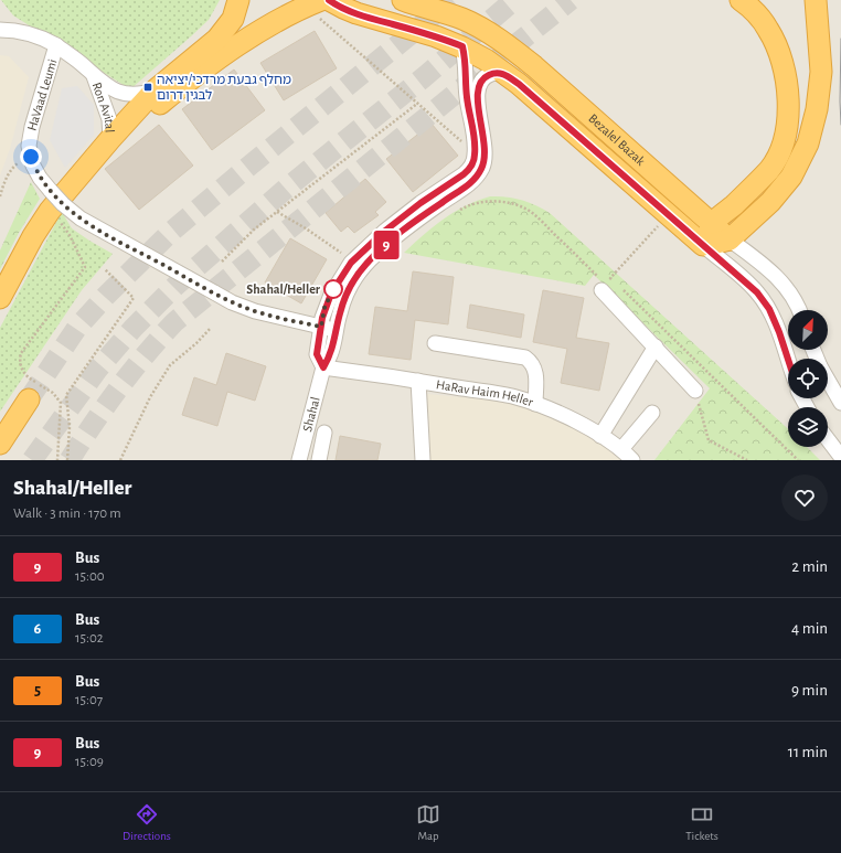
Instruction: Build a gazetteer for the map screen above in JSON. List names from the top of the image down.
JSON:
{
  "streets": {
    "highway": ["Bezalel Bazak"],
    "street": [
      "HaVaad Leumi",
      "Ron Avital",
      "HaRav Haim Heller",
      "Shahal"
    ]
  },
  "crossings": [
    ["HaVaad Leumi", "Ron Avital"],
    ["HaVaad Leumi", "Shahal"],
    ["Bezalel Bazak", "Shahal"],
    ["HaRav Haim Heller", "Shahal"]
  ],
  "places": {
    "transit": ["מחלף גבעת מרדכי/יציאה לבגין דרום"],
    "other": ["Shahal/Heller"]
  },
  "lines": ["bus line 9"],
  "north": "top right",
  "page": {
    "on_map": "9",
    "heading": ["Shahal/Heller", "Walk · 3 min · 170 m"],
    "list": [
      {
        "mark": "9",
        "name": "Bus",
        "note": "15:00",
        "value": "2 min"
      },
      {
        "mark": "6",
        "name": "Bus",
        "note": "15:02",
        "value": "4 min"
      },
      {
        "mark": "5",
        "name": "Bus",
        "note": "15:07",
        "value": "9 min"
      },
      {
        "mark": "9",
        "name": "Bus",
        "note": "15:09",
        "value": "11 min"
      }
    ],
    "tabs": ["Directions", "Map", "Tickets"]
  }
}
